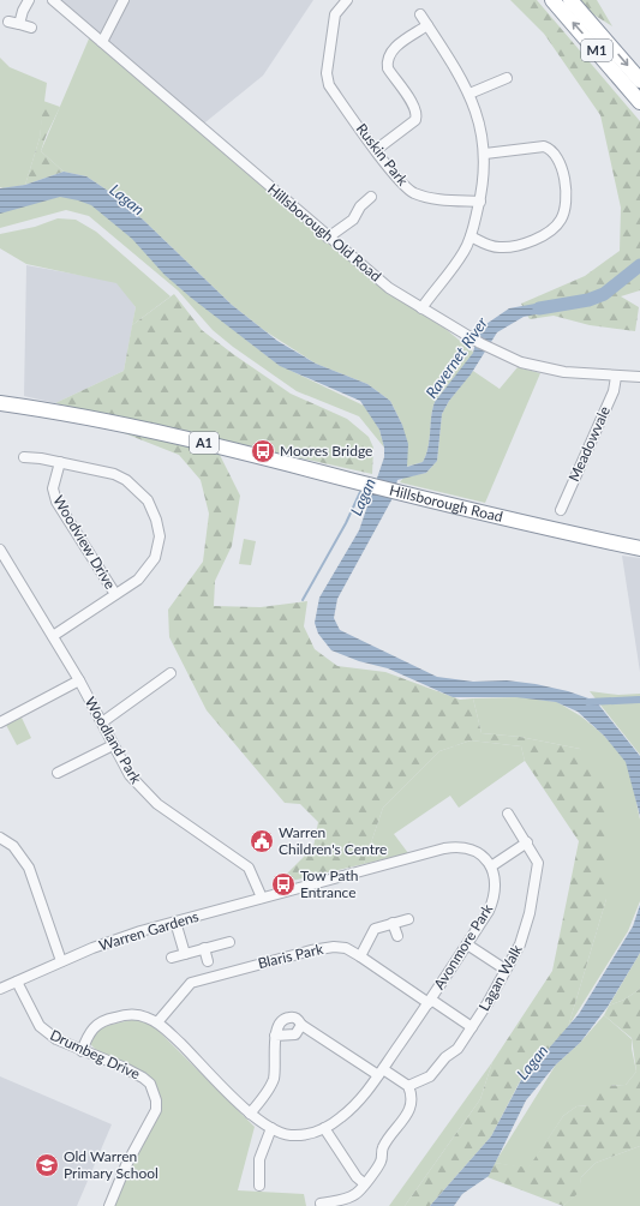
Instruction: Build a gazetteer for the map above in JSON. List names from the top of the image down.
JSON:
{
  "streets": {
    "highway": ["M1", "A1", "Hillsborough Road"],
    "street": [
      "Ruskin Park",
      "Hillsborough Old Road",
      "Meadowvale",
      "Woodview Drive",
      "Woodland Park",
      "Warren Gardens",
      "Avonmore Park",
      "Blaris Park",
      "Lagan Walk",
      "Drumbeg Drive"
    ]
  },
  "crossings": [
    ["Hillsborough Old Road", "Meadowvale"],
    ["Woodland Park", "Warren Gardens"],
    ["Warren Gardens", "Avonmore Park"],
    ["Warren Gardens", "Drumbeg Drive"],
    ["Avonmore Park", "Blaris Park"],
    ["Avonmore Park", "Lagan Walk"]
  ],
  "water": ["Lagan", "Ravernet River"],
  "places": {
    "bus stop": ["Moores Bridge", "Tow Path Entrance"],
    "public building": ["Warren Children's Centre"],
    "school or university": ["Old Warren Primary School"]
  }
}
